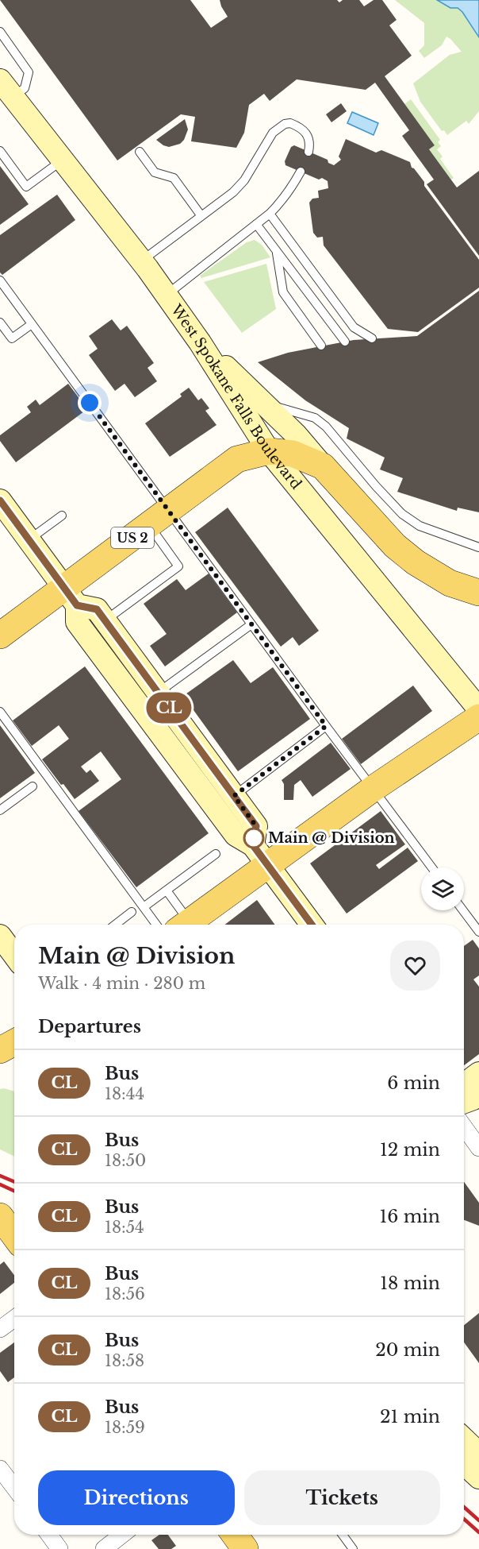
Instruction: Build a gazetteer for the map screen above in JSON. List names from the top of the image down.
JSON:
{
  "streets": {
    "main road": ["West Spokane Falls Boulevard", "US 2"]
  },
  "crossings": [
    ["West Spokane Falls Boulevard", "US 2"]
  ],
  "places": ["Main @ Division"],
  "lines": ["bus line CL"],
  "page": {
    "on_map": "CL",
    "heading": [
      ["Main @ Division", "Walk · 4 min · 280 m"],
      "Departures"
    ],
    "list": [
      {
        "mark": "CL",
        "name": "Bus",
        "note": "18:44",
        "value": "6 min"
      },
      {
        "mark": "CL",
        "name": "Bus",
        "note": "18:50",
        "value": "12 min"
      },
      {
        "mark": "CL",
        "name": "Bus",
        "note": "18:54",
        "value": "16 min"
      },
      {
        "mark": "CL",
        "name": "Bus",
        "note": "18:56",
        "value": "18 min"
      },
      {
        "mark": "CL",
        "name": "Bus",
        "note": "18:58",
        "value": "20 min"
      },
      {
        "mark": "CL",
        "name": "Bus",
        "note": "18:59",
        "value": "21 min"
      }
    ],
    "buttons": ["Directions", "Tickets"]
  }
}
